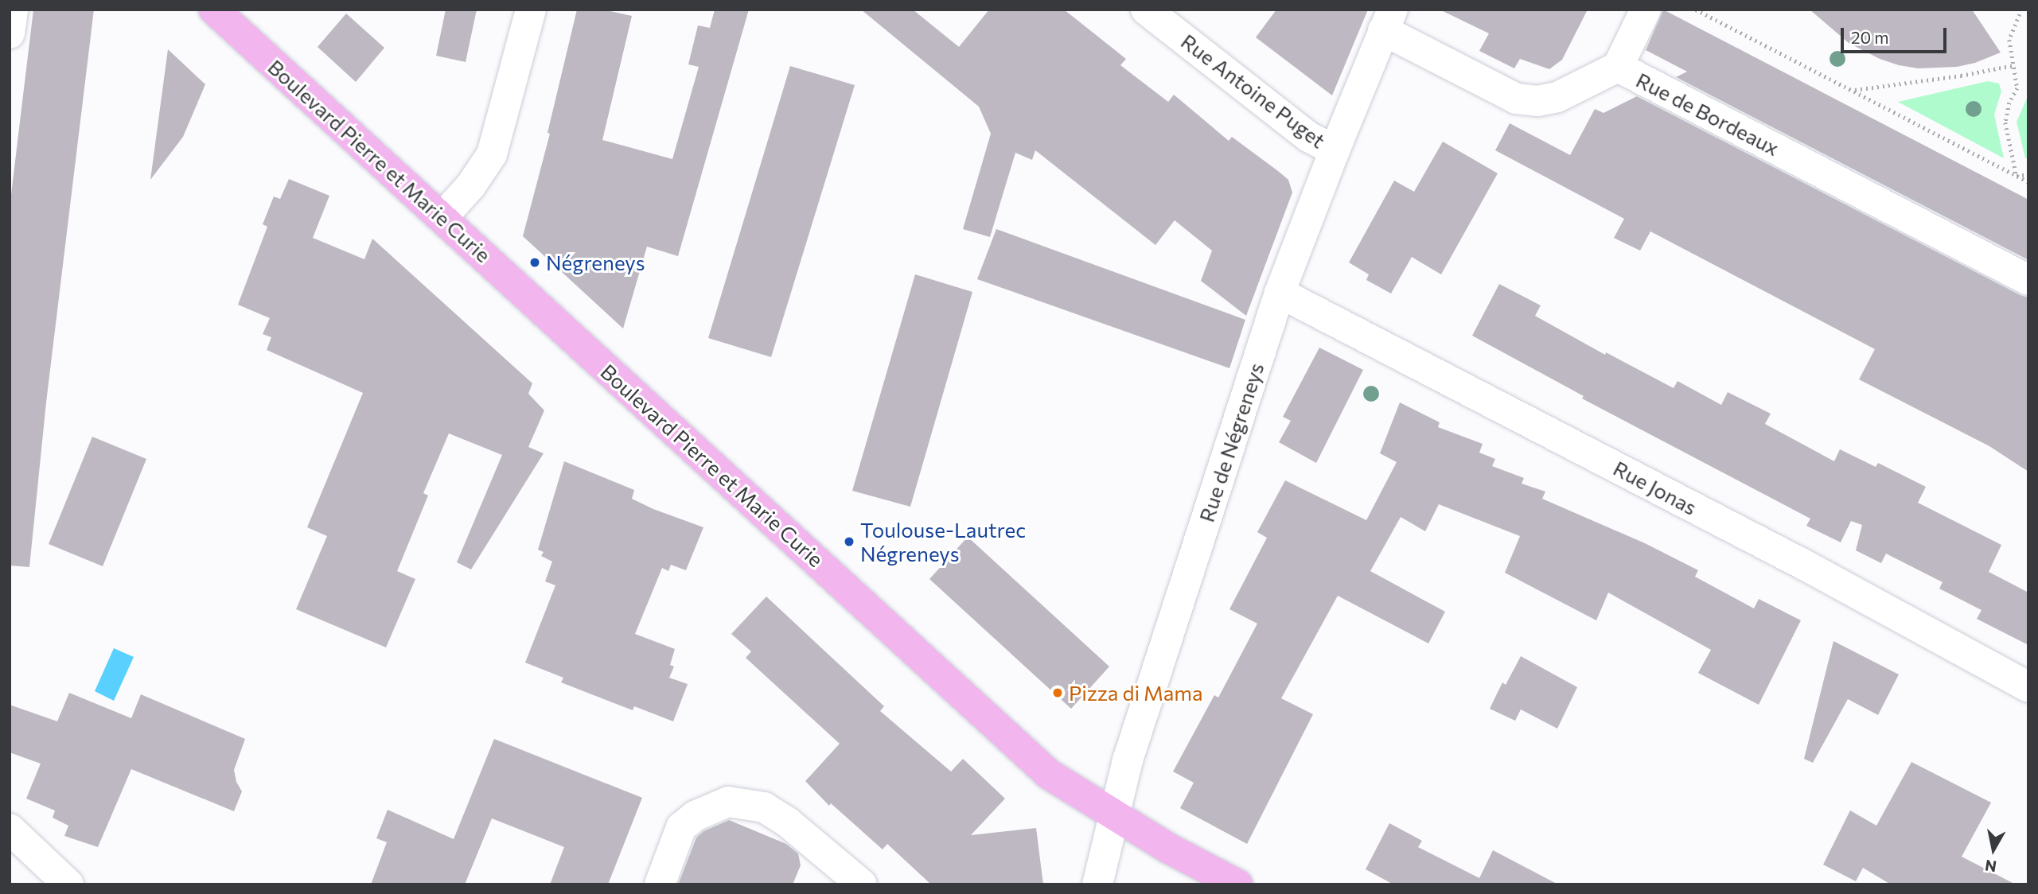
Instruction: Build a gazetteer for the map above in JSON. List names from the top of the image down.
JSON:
{
  "streets": {
    "main road": ["Boulevard Pierre et Marie Curie"],
    "street": [
      "Rue Antoine Puget",
      "Rue de Bordeaux",
      "Rue de Négreneys",
      "Rue Jonas"
    ]
  },
  "crossings": [
    ["Rue Antoine Puget", "Rue de Négreneys"],
    ["Rue de Bordeaux", "Rue de Négreneys"],
    ["Boulevard Pierre et Marie Curie", "Rue de Négreneys"],
    ["Rue de Négreneys", "Rue Jonas"]
  ],
  "places": ["Négreneys", "Toulouse-Lautrec Négreneys", "Pizza di Mama"],
  "scale_bar": "20 m",
  "north": "bottom"
}
